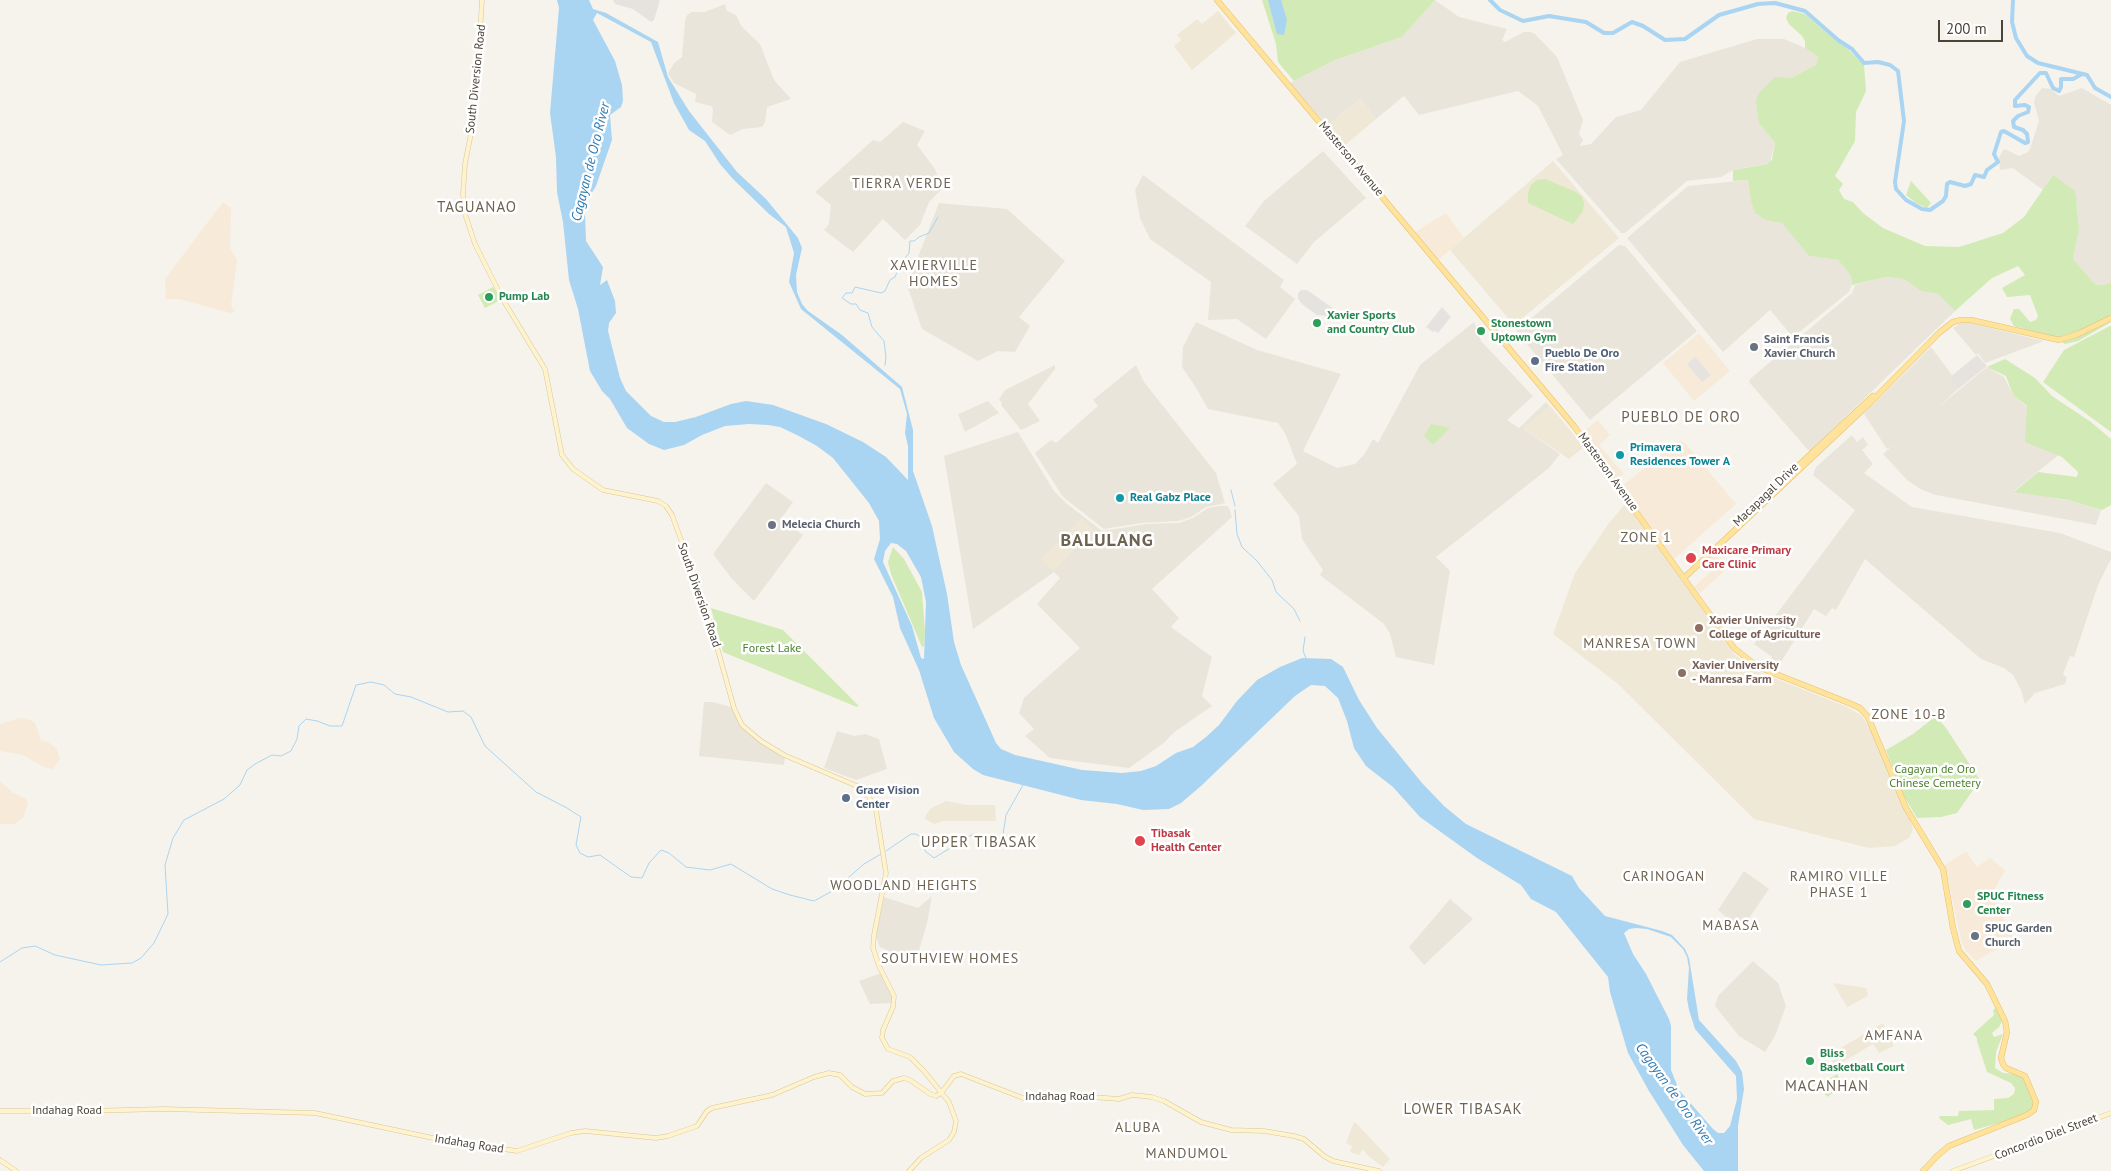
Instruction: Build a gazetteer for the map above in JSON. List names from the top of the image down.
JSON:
{
  "streets": {
    "main road": [
      "South Diversion Road",
      "Masterson Avenue",
      "Macapagal Drive",
      "Indahag Road",
      "Concordio Diel Street"
    ]
  },
  "crossings": [
    ["South Diversion Road", "Indahag Road"],
    ["Masterson Avenue", "Macapagal Drive"]
  ],
  "districts": [
    "TIERRA VERDE",
    "TAGUANAO",
    "XAVIERVILLE HOMES",
    "PUEBLO DE ORO",
    "ZONE 1",
    "BALULANG",
    "MANRESA TOWN",
    "ZONE 10-B",
    "UPPER TIBASAK",
    "CARINOGAN",
    "RAMIRO VILLE PHASE 1",
    "WOODLAND HEIGHTS",
    "MABASA",
    "SOUTHVIEW HOMES",
    "AMFANA",
    "MACANHAN",
    "LOWER TIBASAK",
    "ALUBA",
    "MANDUMOL"
  ],
  "water": ["Cagayan de Oro River"],
  "parks": ["Forest Lake", "Cagayan de Oro Chinese Cemetery"],
  "places": [
    "Pump Lab",
    "Xavier Sports and Country Club",
    "Stonestown Uptown Gym",
    "Saint Francis Xavier Church",
    "Pueblo De Oro Fire Station",
    "Primavera Residences Tower A",
    "Real Gabz Place",
    "Melecia Church",
    "Maxicare Primary Care Clinic",
    "Xavier University College of Agriculture",
    "Xavier University - Manresa Farm",
    "Grace Vision Center",
    "Tibasak Health Center",
    "SPUC Fitness Center",
    "SPUC Garden Church",
    "Bliss Basketball Court"
  ],
  "scale_bar": "200 m"
}
